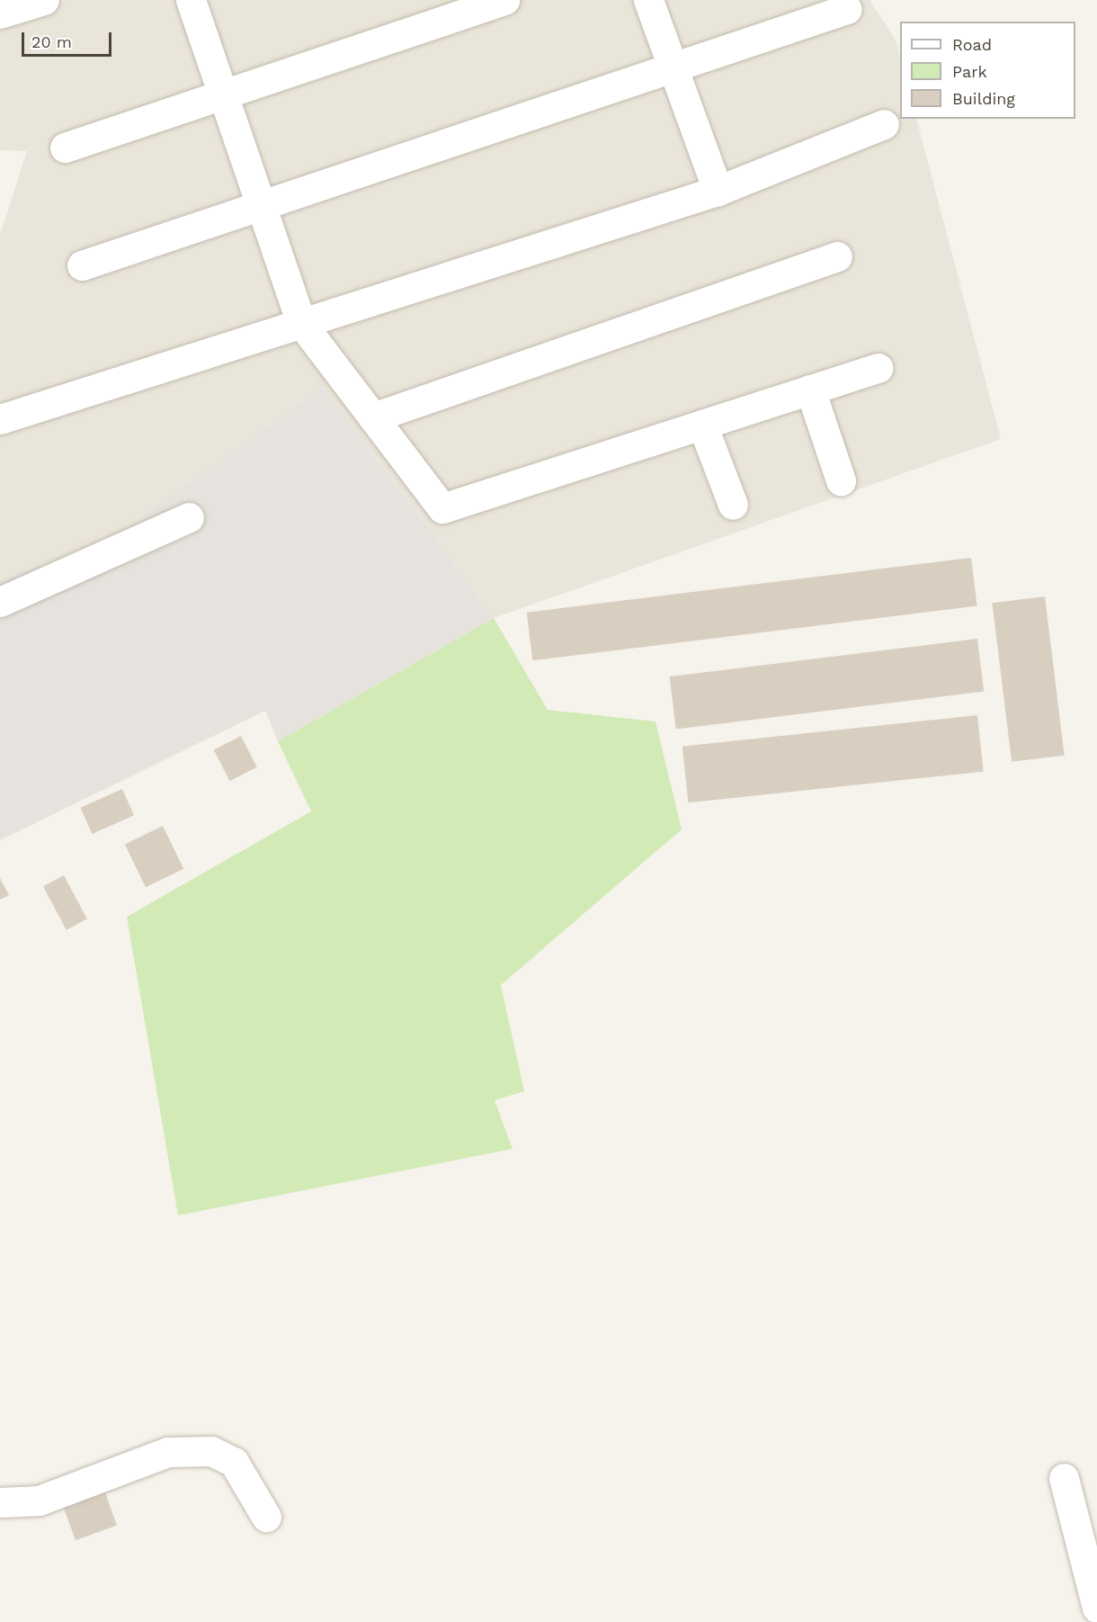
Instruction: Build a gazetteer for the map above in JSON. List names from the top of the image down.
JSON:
{
  "legend": ["Road", "Park", "Building"],
  "scale_bar": "20 m"
}
